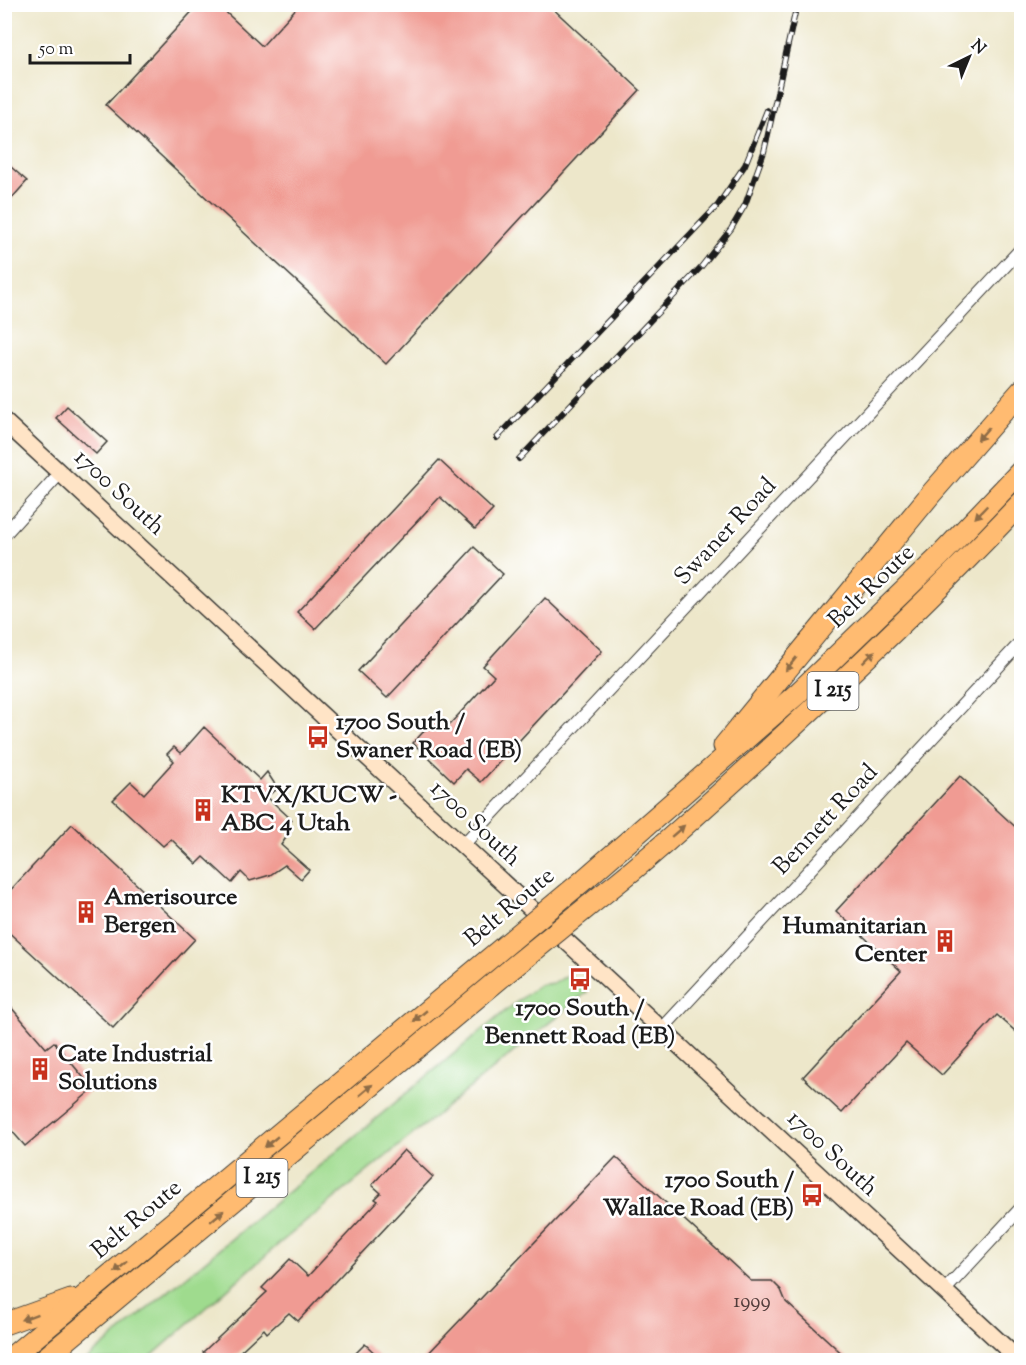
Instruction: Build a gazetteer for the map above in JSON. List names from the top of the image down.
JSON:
{
  "streets": {
    "highway": ["Belt Route", "I 215"],
    "street": ["1700 South", "Swaner Road", "Bennett Road"]
  },
  "crossings": [
    ["1700 South", "Swaner Road"],
    ["1700 South", "Bennett Road"]
  ],
  "places": {
    "bus stop": ["1700 South / Swaner Road (EB)", "1700 South / Bennett Road (EB)", "1700 South / Wallace Road (EB)"],
    "building": [
      "KTVX/KUCW - ABC 4 Utah",
      "Amerisource Bergen",
      "Humanitarian Center",
      "Cate Industrial Solutions"
    ]
  },
  "house_numbers": ["1999"],
  "scale_bar": "50 m",
  "north": "top right"
}
